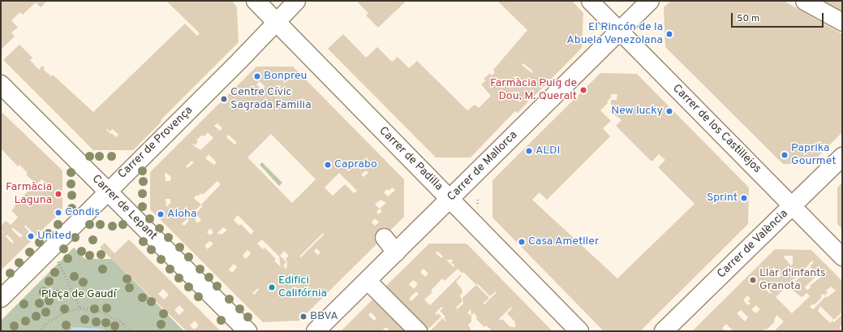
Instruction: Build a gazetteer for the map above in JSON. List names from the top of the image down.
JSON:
{
  "streets": {
    "main road": [
      "Carrer de Padilla",
      "Carrer de Mallorca",
      "Carrer de Lepant",
      "Carrer de València"
    ],
    "street": ["Carrer de los Castillejos", "Carrer de Provença"]
  },
  "crossings": [
    ["Carrer de los Castillejos", "Carrer de Mallorca"],
    ["Carrer de los Castillejos", "Carrer de València"],
    ["Carrer de Provença", "Carrer de Padilla"],
    ["Carrer de Provença", "Carrer de Lepant"],
    ["Carrer de Padilla", "Carrer de Mallorca"]
  ],
  "parks": ["Plaça de Gaudí"],
  "places": [
    "El Rincón de la Abuela Venezolana",
    "Bonpreu",
    "Farmàcia Puig de Dou, M. Queralt",
    "Centre Cívic Sagrada Familia",
    "New lucky",
    "ALDI",
    "Paprika Gourmet",
    "Caprabo",
    "Farmàcia Laguna",
    "Sprint",
    "Condis",
    "Aloha",
    "United",
    "Casa Ametller",
    "Llar d'infants Granota",
    "Edifici Califórnia",
    "BBVA"
  ],
  "scale_bar": "50 m"
}
